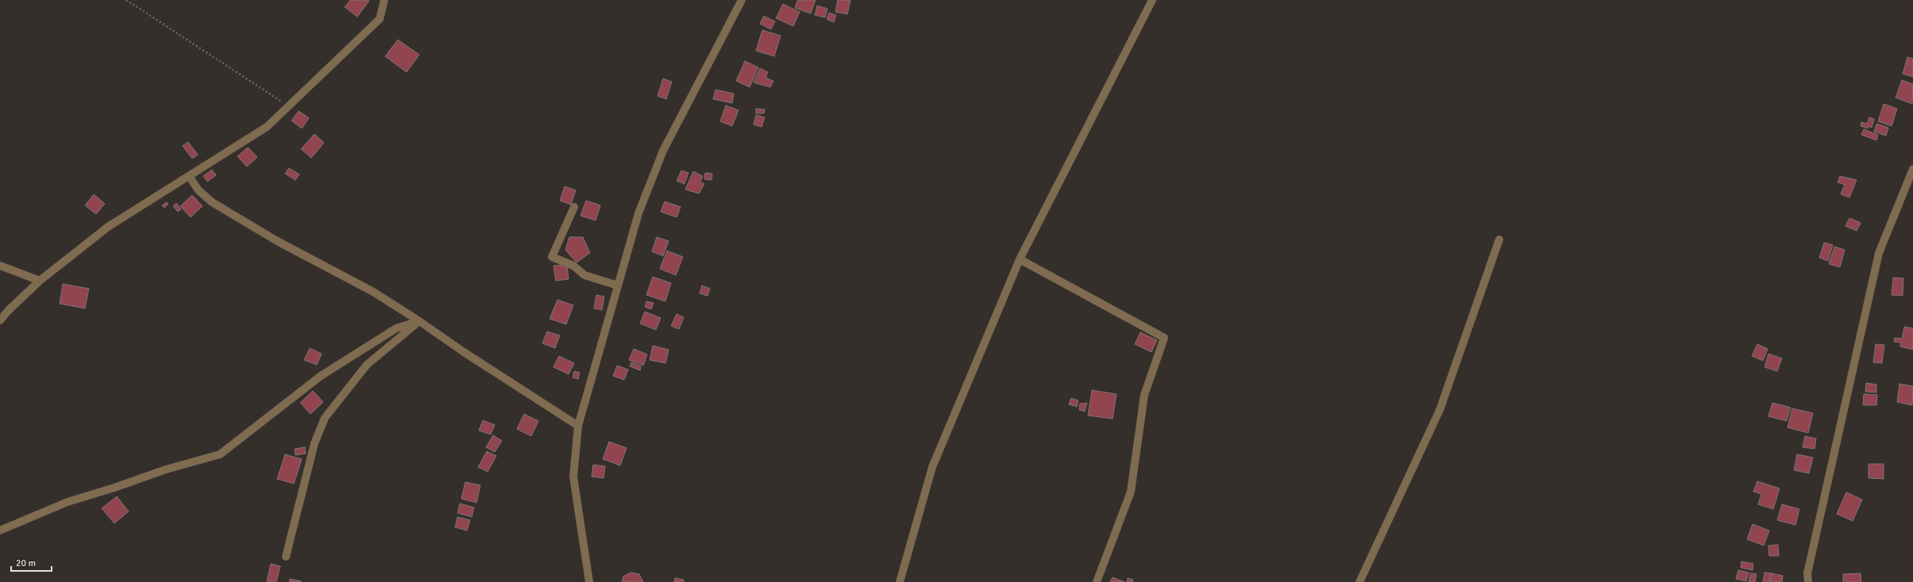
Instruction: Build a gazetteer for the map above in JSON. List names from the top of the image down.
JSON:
{
  "scale_bar": "20 m"
}
